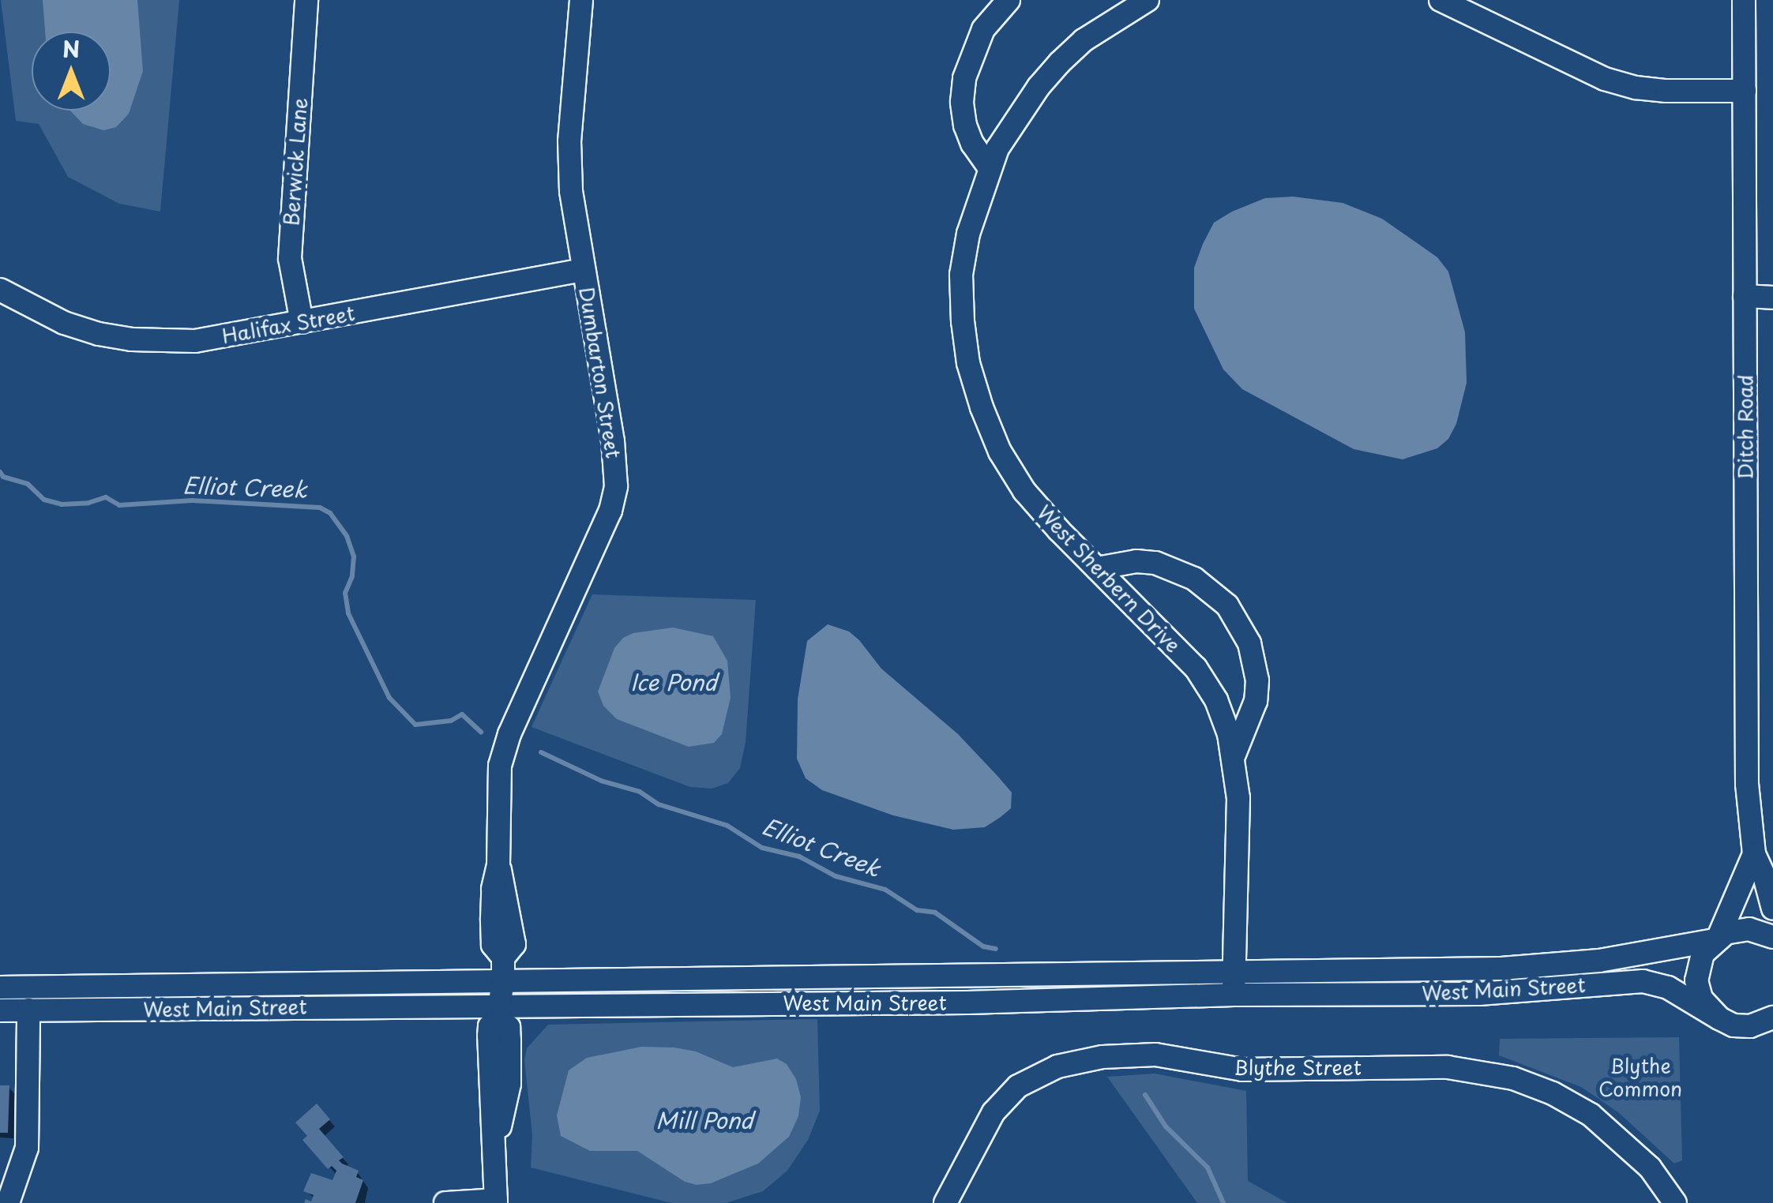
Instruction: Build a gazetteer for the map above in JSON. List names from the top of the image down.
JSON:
{
  "streets": {
    "street": [
      "Berwick Lane",
      "Halifax Street",
      "Dumbarton Street",
      "Ditch Road",
      "West Sherbern Drive",
      "West Main Street",
      "Blythe Street"
    ]
  },
  "crossings": [
    ["Berwick Lane", "Halifax Street"],
    ["Halifax Street", "Dumbarton Street"],
    ["Dumbarton Street", "West Main Street"],
    ["Ditch Road", "West Main Street"],
    ["West Sherbern Drive", "West Main Street"]
  ],
  "water": ["Elliot Creek", "Ice Pond", "Mill Pond"],
  "parks": ["Blythe Common"],
  "north": "top"
}
